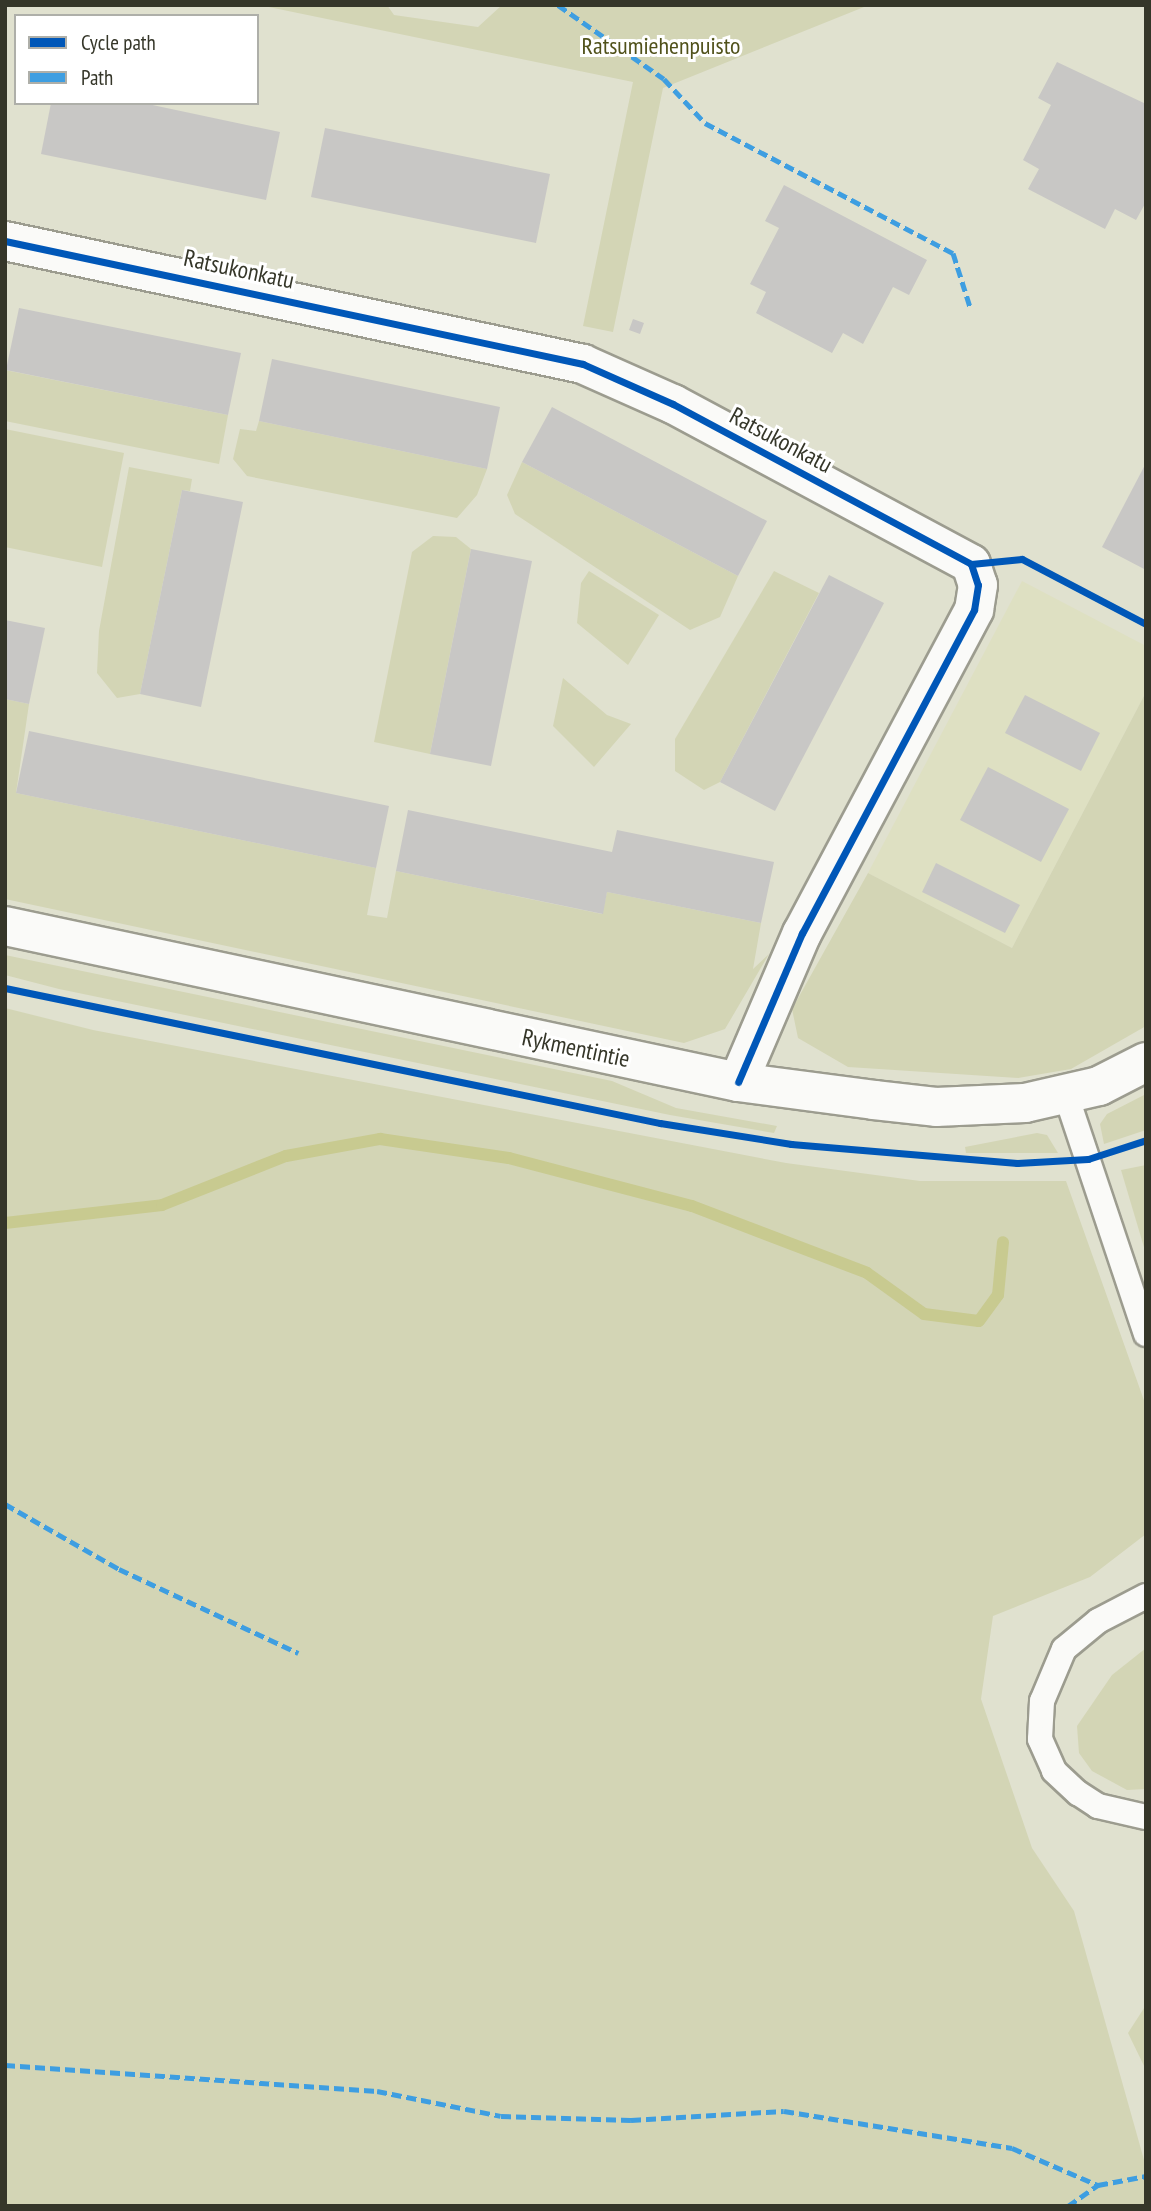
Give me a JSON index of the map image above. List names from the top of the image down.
{
  "streets": {
    "street": ["Ratsukonkatu", "Rykmentintie"]
  },
  "crossings": [
    ["Ratsukonkatu", "Rykmentintie"]
  ],
  "parks": ["Ratsumiehenpuisto"],
  "legend": ["Cycle path", "Path"]
}
